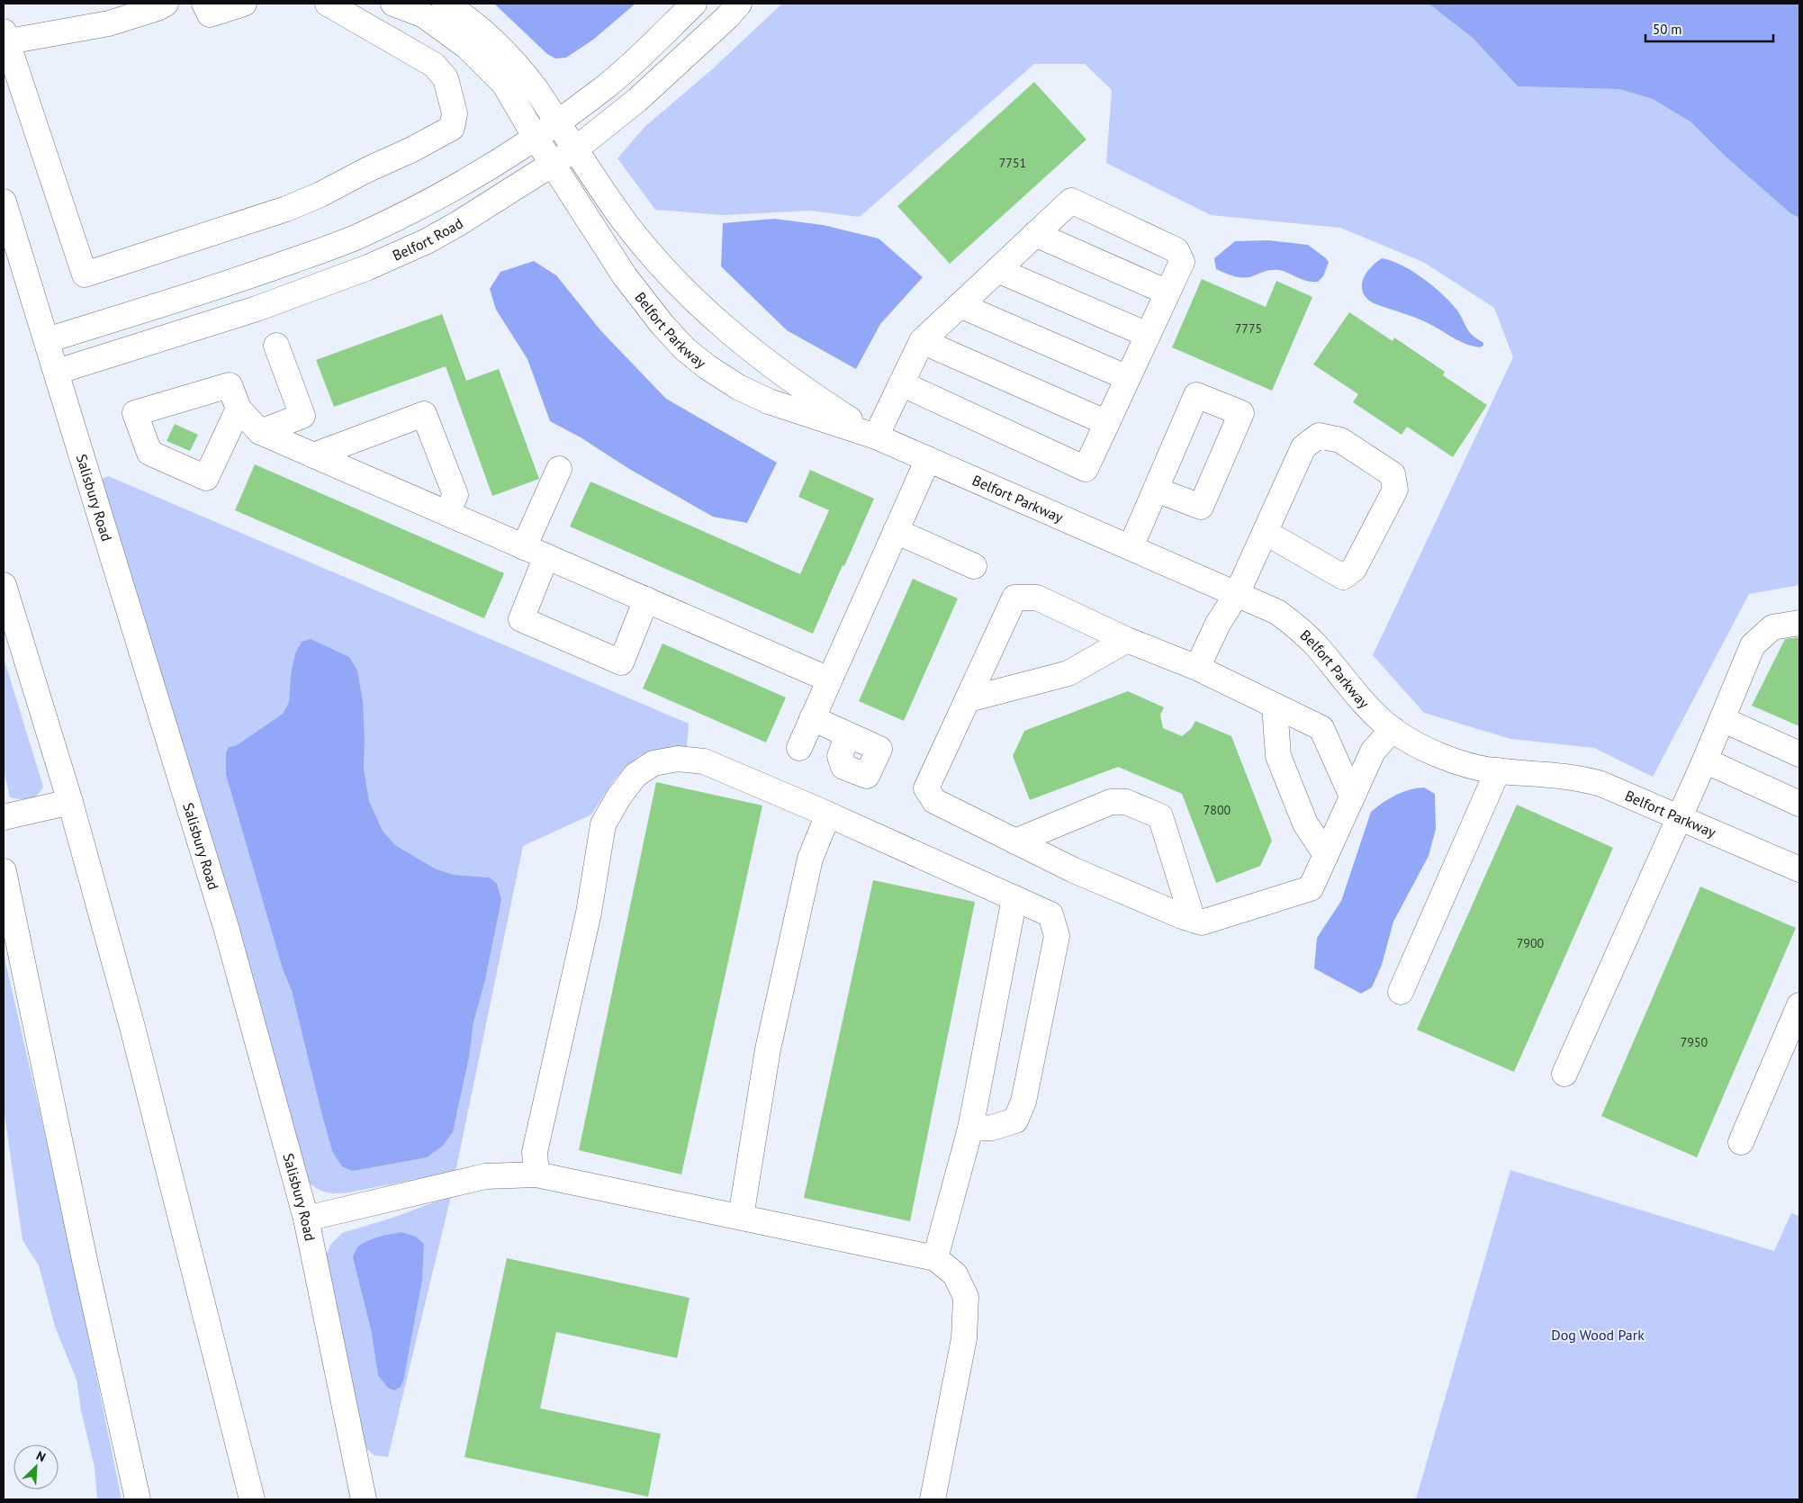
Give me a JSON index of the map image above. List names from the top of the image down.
{
  "streets": {
    "main road": ["Belfort Road", "Belfort Parkway", "Salisbury Road"]
  },
  "crossings": [
    ["Belfort Road", "Belfort Parkway"],
    ["Belfort Road", "Salisbury Road"]
  ],
  "parks": ["Dog Wood Park"],
  "house_numbers": [
    "7751",
    "7775",
    "7800",
    "7900",
    "7950"
  ],
  "scale_bar": "50 m",
  "north": "top right"
}
